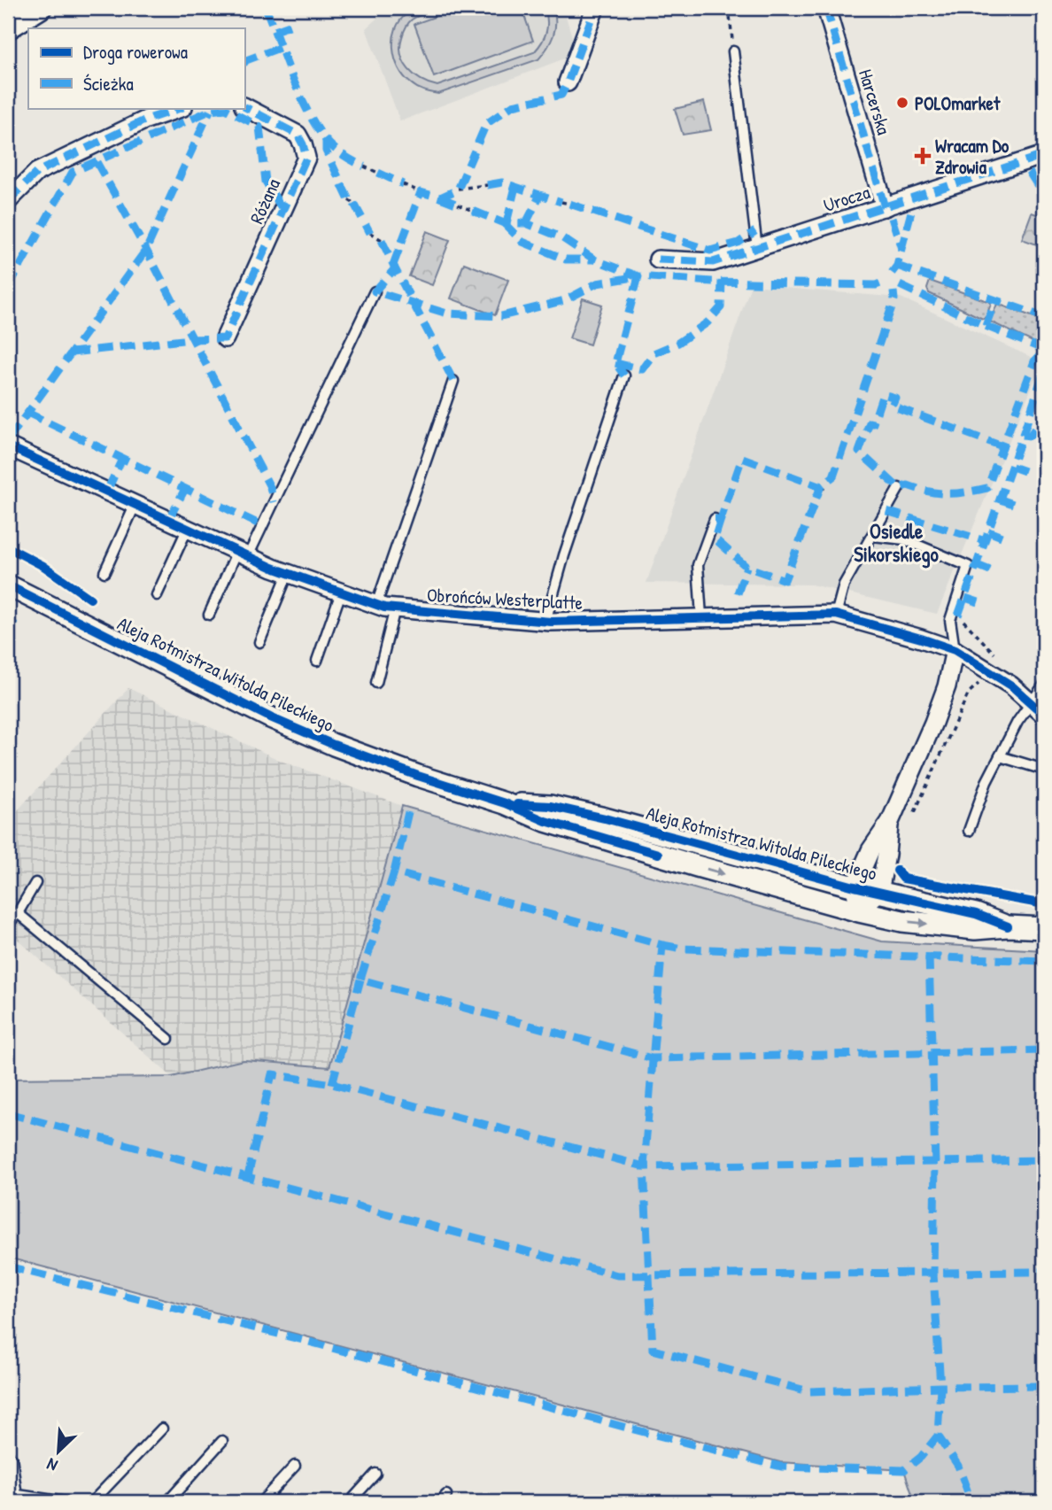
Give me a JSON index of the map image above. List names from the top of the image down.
{
  "streets": {
    "street": [
      "Harcerska",
      "Urocza",
      "Różana",
      "Obrońców Westerplatte",
      "Aleja Rotmistrza Witolda Pileckiego"
    ]
  },
  "crossings": [
    ["Harcerska", "Urocza"]
  ],
  "districts": ["Osiedle Sikorskiego"],
  "places": {
    "other": ["POLOmarket"],
    "health": ["Wracam Do Zdrowia"]
  },
  "legend": ["Droga rowerowa", "Ścieżka"],
  "north": "bottom left"
}
